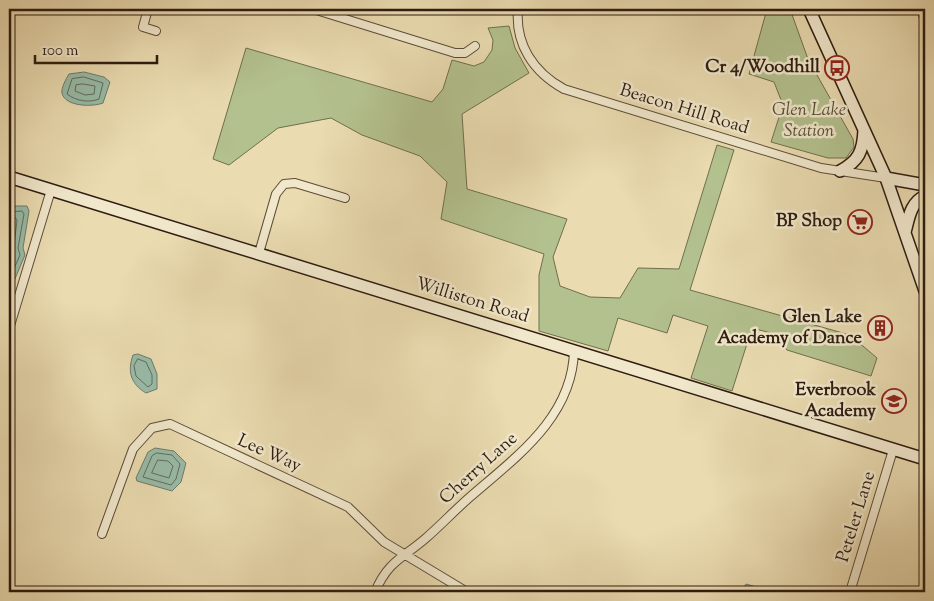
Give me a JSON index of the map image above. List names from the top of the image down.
{
  "streets": {
    "main road": ["Williston Road"],
    "street": [
      "Beacon Hill Road",
      "Lee Way",
      "Cherry Lane",
      "Peteler Lane"
    ]
  },
  "crossings": [
    ["Williston Road", "Cherry Lane"],
    ["Williston Road", "Peteler Lane"],
    ["Lee Way", "Cherry Lane"]
  ],
  "parks": ["Glen Lake Station"],
  "places": {
    "bus stop": ["Cr 4/Woodhill"],
    "supermarket": ["BP Shop"],
    "building": ["Glen Lake Academy of Dance"],
    "school or university": ["Everbrook Academy"]
  },
  "scale_bar": "100 m"
}
